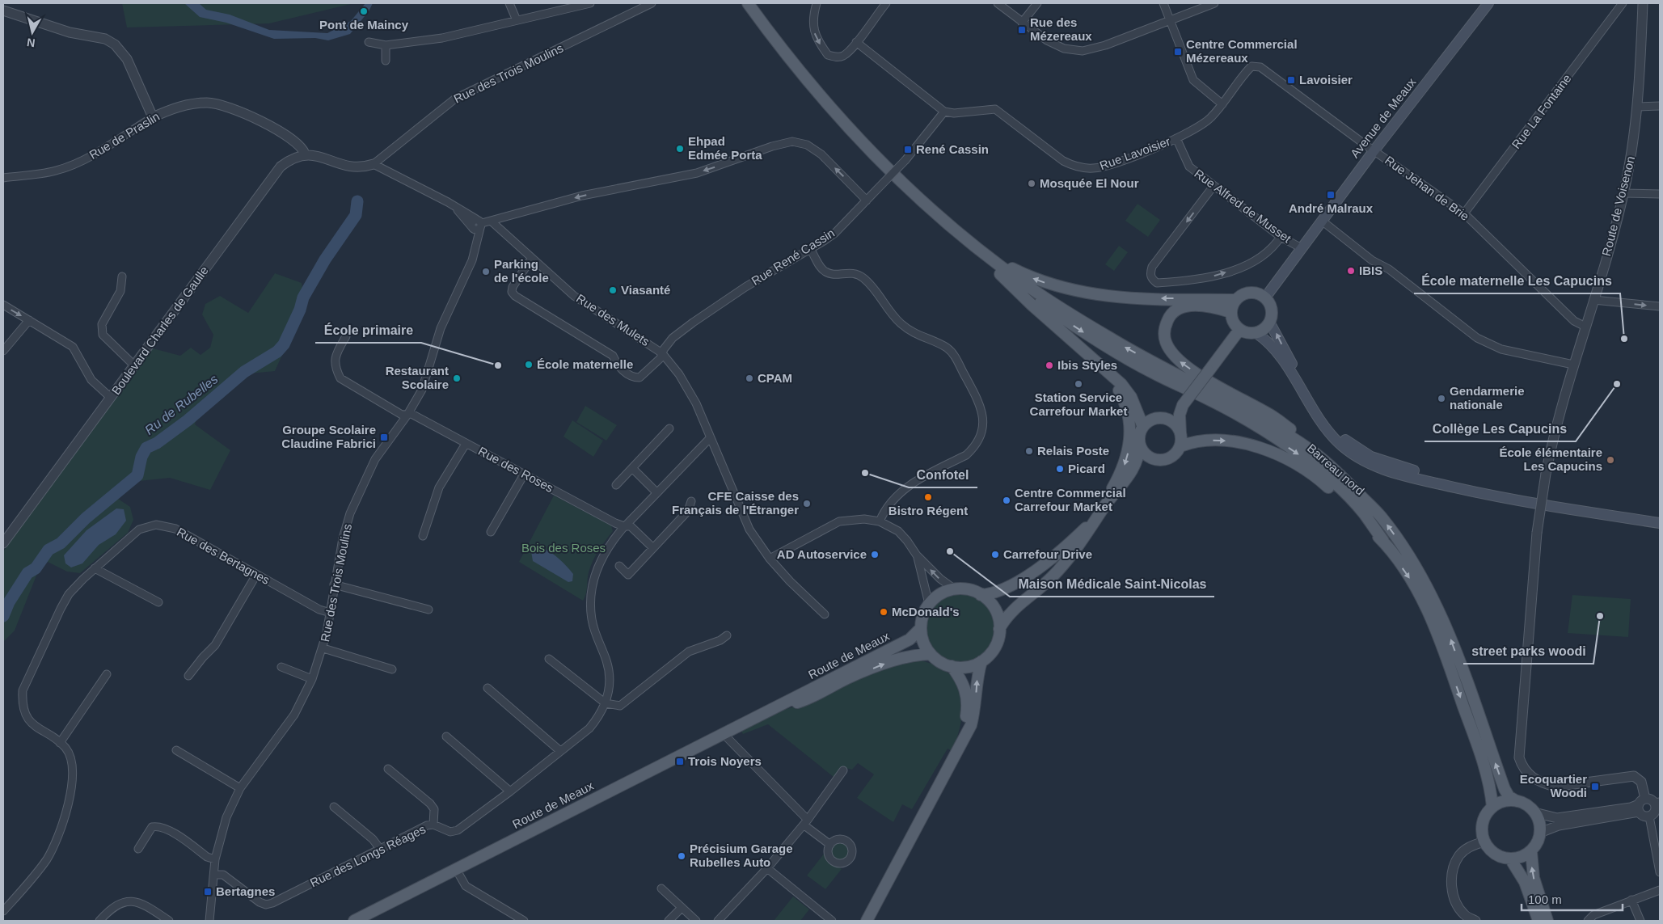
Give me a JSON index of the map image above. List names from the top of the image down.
{
  "streets": {
    "main road": ["Avenue de Meaux", "Barreau nord", "Route de Meaux"],
    "street": [
      "Rue des Trois Moulins",
      "Rue La Fontaine",
      "Rue de Praslin",
      "Rue Lavoisier",
      "Rue Jehan de Brie",
      "Rue Alfred de Musset",
      "Route de Voisenon",
      "Rue René Cassin",
      "Rue des Mulets",
      "Boulevard Charles de Gaulle",
      "Rue des Roses",
      "Rue des Bertagnes",
      "Rue des Longs Réages"
    ]
  },
  "crossings": [
    ["Rue des Trois Moulins", "Rue des Roses"],
    ["Rue des Trois Moulins", "Rue des Bertagnes"],
    ["Rue des Trois Moulins", "Rue des Longs Réages"],
    ["Rue La Fontaine", "Rue Jehan de Brie"],
    ["Avenue de Meaux", "Rue Lavoisier"],
    ["Avenue de Meaux", "Rue Jehan de Brie"],
    ["Avenue de Meaux", "Rue Alfred de Musset"],
    ["Rue de Praslin", "Boulevard Charles de Gaulle"],
    ["Rue Lavoisier", "Rue Jehan de Brie"],
    ["Rue Lavoisier", "Rue Alfred de Musset"],
    ["Rue Lavoisier", "Rue René Cassin"],
    ["Rue Jehan de Brie", "Route de Voisenon"],
    ["Rue René Cassin", "Rue des Mulets"]
  ],
  "water": ["Ru de Rubelles"],
  "parks": ["Bois des Roses"],
  "places": {
    "other": [
      "Pont de Maincy",
      "Ehpad Edmée Porta",
      "Mosquée El Nour",
      "IBIS",
      "Parking de l'école",
      "Viasanté",
      "École maternelle Les Capucins",
      "École maternelle",
      "École primaire",
      "Ibis Styles",
      "Restaurant Scolaire",
      "CPAM",
      "Station Service Carrefour Market",
      "Collège Les Capucins",
      "Gendarmerie nationale",
      "Relais Poste",
      "École élémentaire Les Capucins",
      "Picard",
      "Confotel",
      "Bistro Régent",
      "Centre Commercial Carrefour Market",
      "CFE Caisse des Français de l'Étranger",
      "Maison Médicale Saint-Nicolas",
      "AD Autoservice",
      "Carrefour Drive",
      "McDonald's",
      "street parks woodi",
      "Précisium Garage Rubelles Auto"
    ],
    "transit": [
      "Rue des Mézereaux",
      "Centre Commercial Mézereaux",
      "Lavoisier",
      "René Cassin",
      "André Malraux",
      "Groupe Scolaire Claudine Fabrici",
      "Trois Noyers",
      "Ecoquartier Woodi",
      "Bertagnes"
    ]
  },
  "scale_bar": "100 m",
  "north": "bottom"
}
